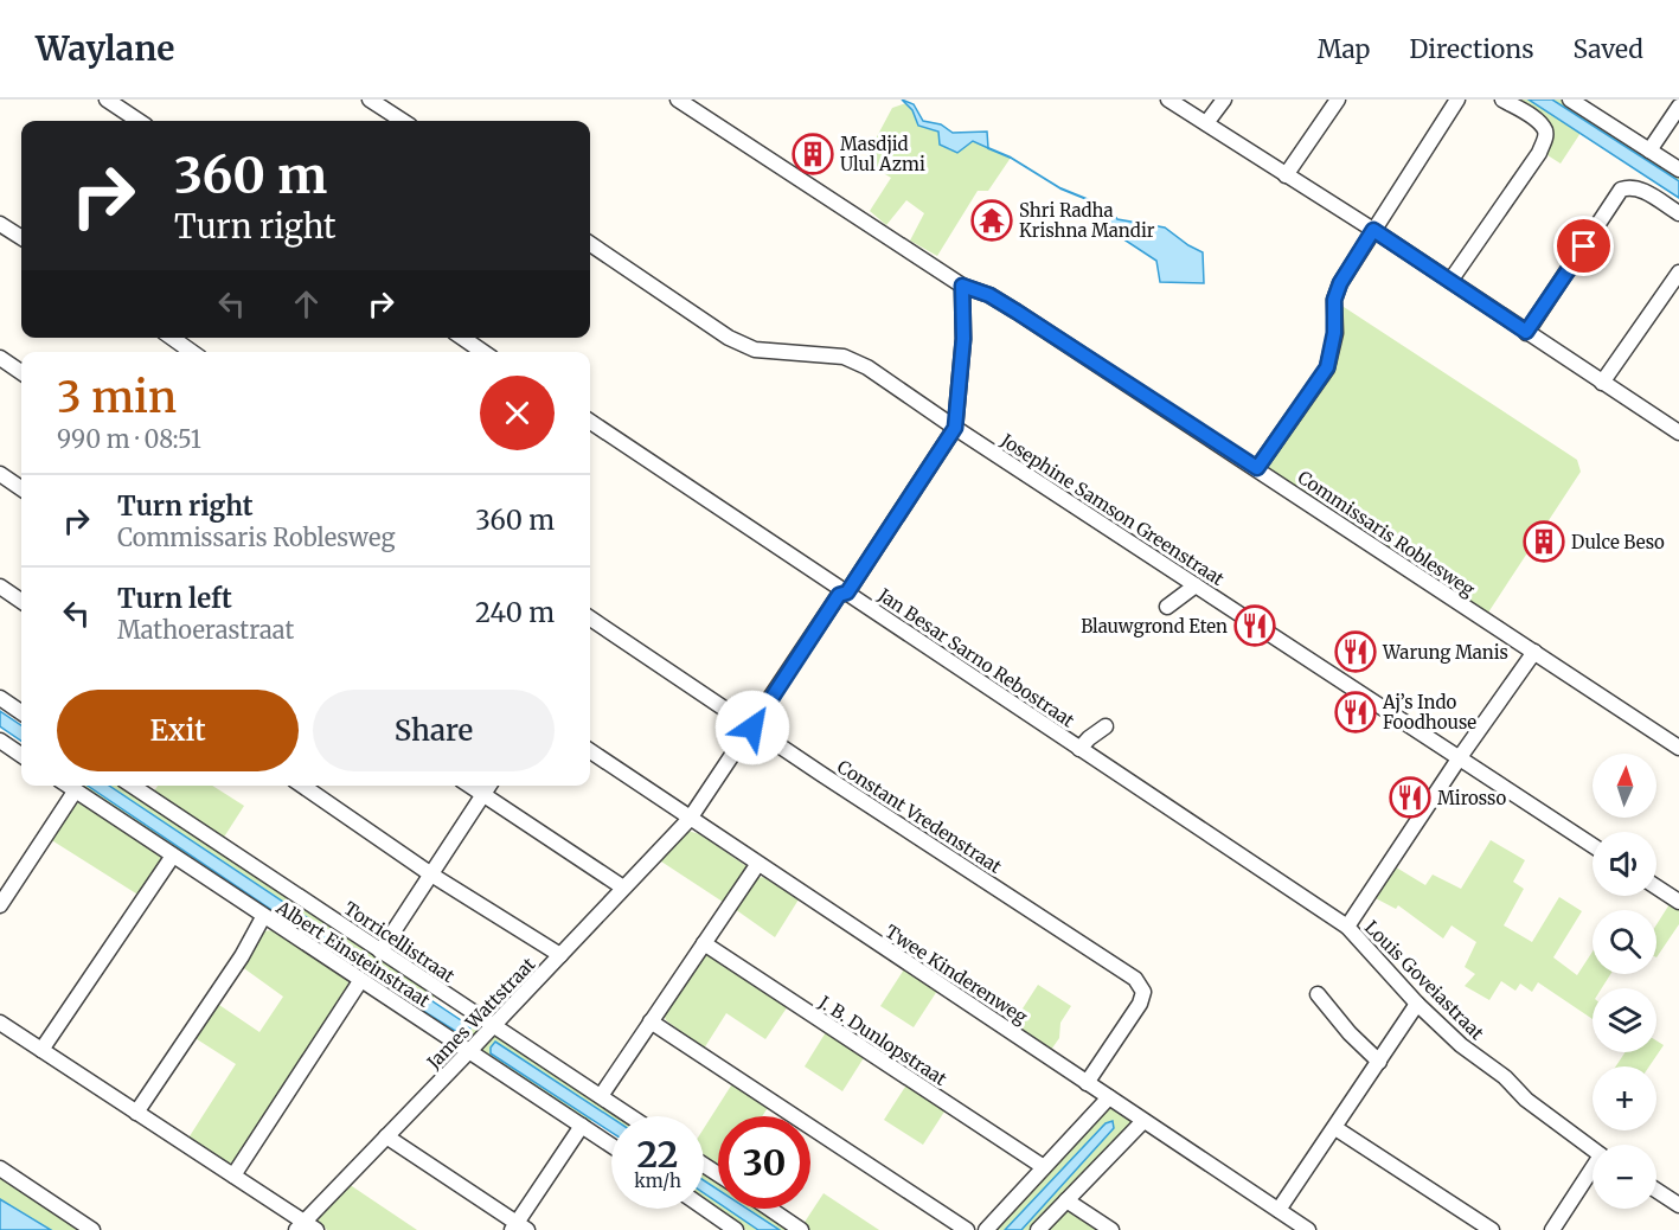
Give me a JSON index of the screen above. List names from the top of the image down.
{
  "streets": {
    "street": [
      "Josephine Samson Greenstraat",
      "Commissaris Roblesweg",
      "Jan Besar Sarno Rebostraat",
      "Constant Vredenstraat",
      "Torricellistraat",
      "Albert Einsteinstraat",
      "Twee Kinderenweg",
      "Louis Goveiastraat",
      "James Wattstraat",
      "J. B. Dunlopstraat"
    ]
  },
  "crossings": [
    ["Josephine Samson Greenstraat", "Louis Goveiastraat"],
    ["Josephine Samson Greenstraat", "James Wattstraat"],
    ["Commissaris Roblesweg", "Louis Goveiastraat"],
    ["Jan Besar Sarno Rebostraat", "Louis Goveiastraat"],
    ["Jan Besar Sarno Rebostraat", "James Wattstraat"],
    ["Constant Vredenstraat", "Twee Kinderenweg"],
    ["Constant Vredenstraat", "James Wattstraat"],
    ["Torricellistraat", "James Wattstraat"],
    ["Albert Einsteinstraat", "James Wattstraat"],
    ["Twee Kinderenweg", "James Wattstraat"]
  ],
  "places": {
    "building": ["Masdjid Ulul Azmi", "Dulce Beso"],
    "temple": ["Shri Radha Krishna Mandir"],
    "restaurant": [
      "Blauwgrond Eten",
      "Warung Manis",
      "Aj’s Indo Foodhouse",
      "Mirosso"
    ]
  },
  "north": "top",
  "page": {
    "header": "Waylane",
    "nav": ["Map", "Directions", "Saved"],
    "turn": ["360 m", "Turn right"],
    "heading": ["3 min", "990 m · 08:51"],
    "list": [
      {
        "name": "Turn right",
        "note": "Commissaris Roblesweg",
        "value": "360 m"
      },
      {
        "name": "Turn left",
        "note": "Mathoerastraat",
        "value": "240 m"
      }
    ],
    "buttons": ["Exit", "Share"],
    "map_buttons": ["+", "−"],
    "speed": "22 km/h",
    "limit": "30"
  }
}
